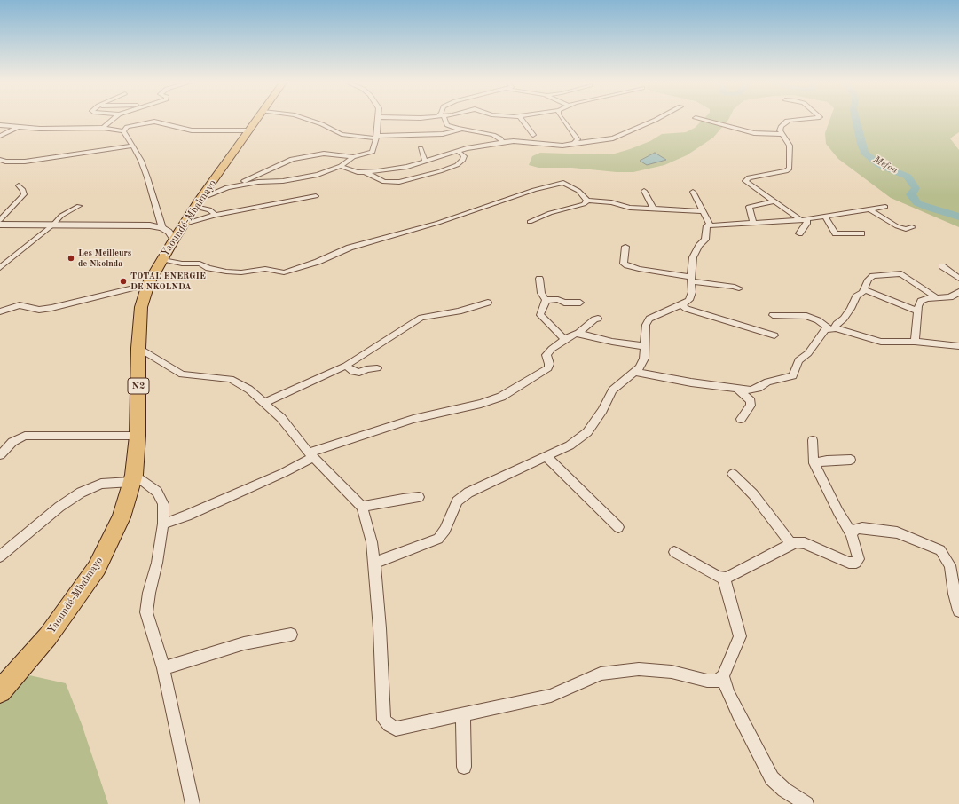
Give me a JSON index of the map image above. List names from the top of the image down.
{
  "streets": {
    "highway": ["Yaoundé-Mbalmayo", "N2"]
  },
  "water": ["Méfou"],
  "places": ["Les Meilleurs de Nkolnda", "TOTAL ENERGIE DE NKOLNDA"]
}
